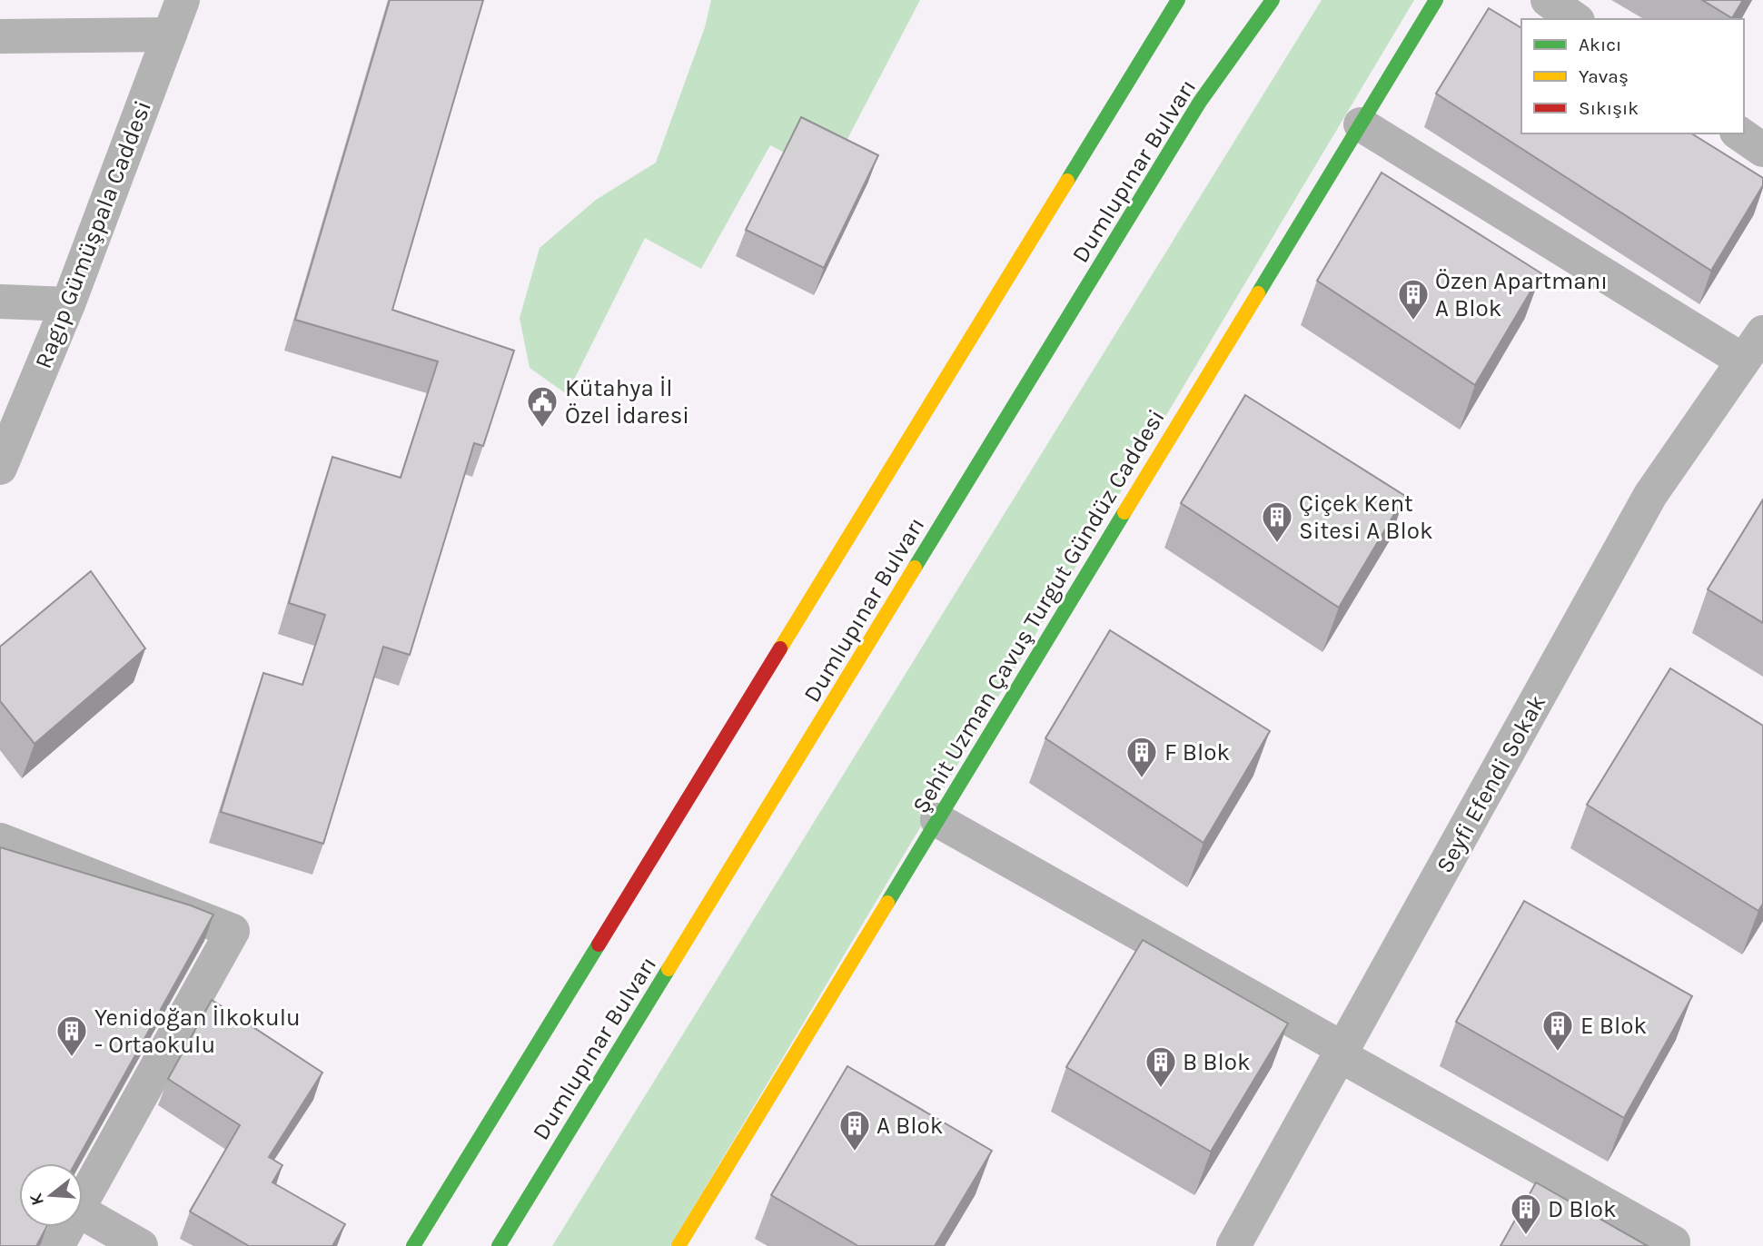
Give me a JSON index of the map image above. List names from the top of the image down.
{
  "streets": {
    "main road": ["Dumlupınar Bulvarı", "Şehit Uzman Çavuş Turgut Gündüz Caddesi"],
    "street": ["Ragıp Gümüşpala Caddesi", "Seyfi Efendi Sokak"]
  },
  "places": {
    "building": [
      "Özen Apartmanı A Blok",
      "Çiçek Kent Sitesi A Blok",
      "F Blok",
      "E Blok",
      "Yenidoğan İlkokulu - Ortaokulu",
      "B Blok",
      "A Blok",
      "D Blok"
    ],
    "public building": ["Kütahya İl Özel İdaresi"]
  },
  "legend": ["Akıcı", "Yavaş", "Sıkışık"],
  "north": "left"
}
